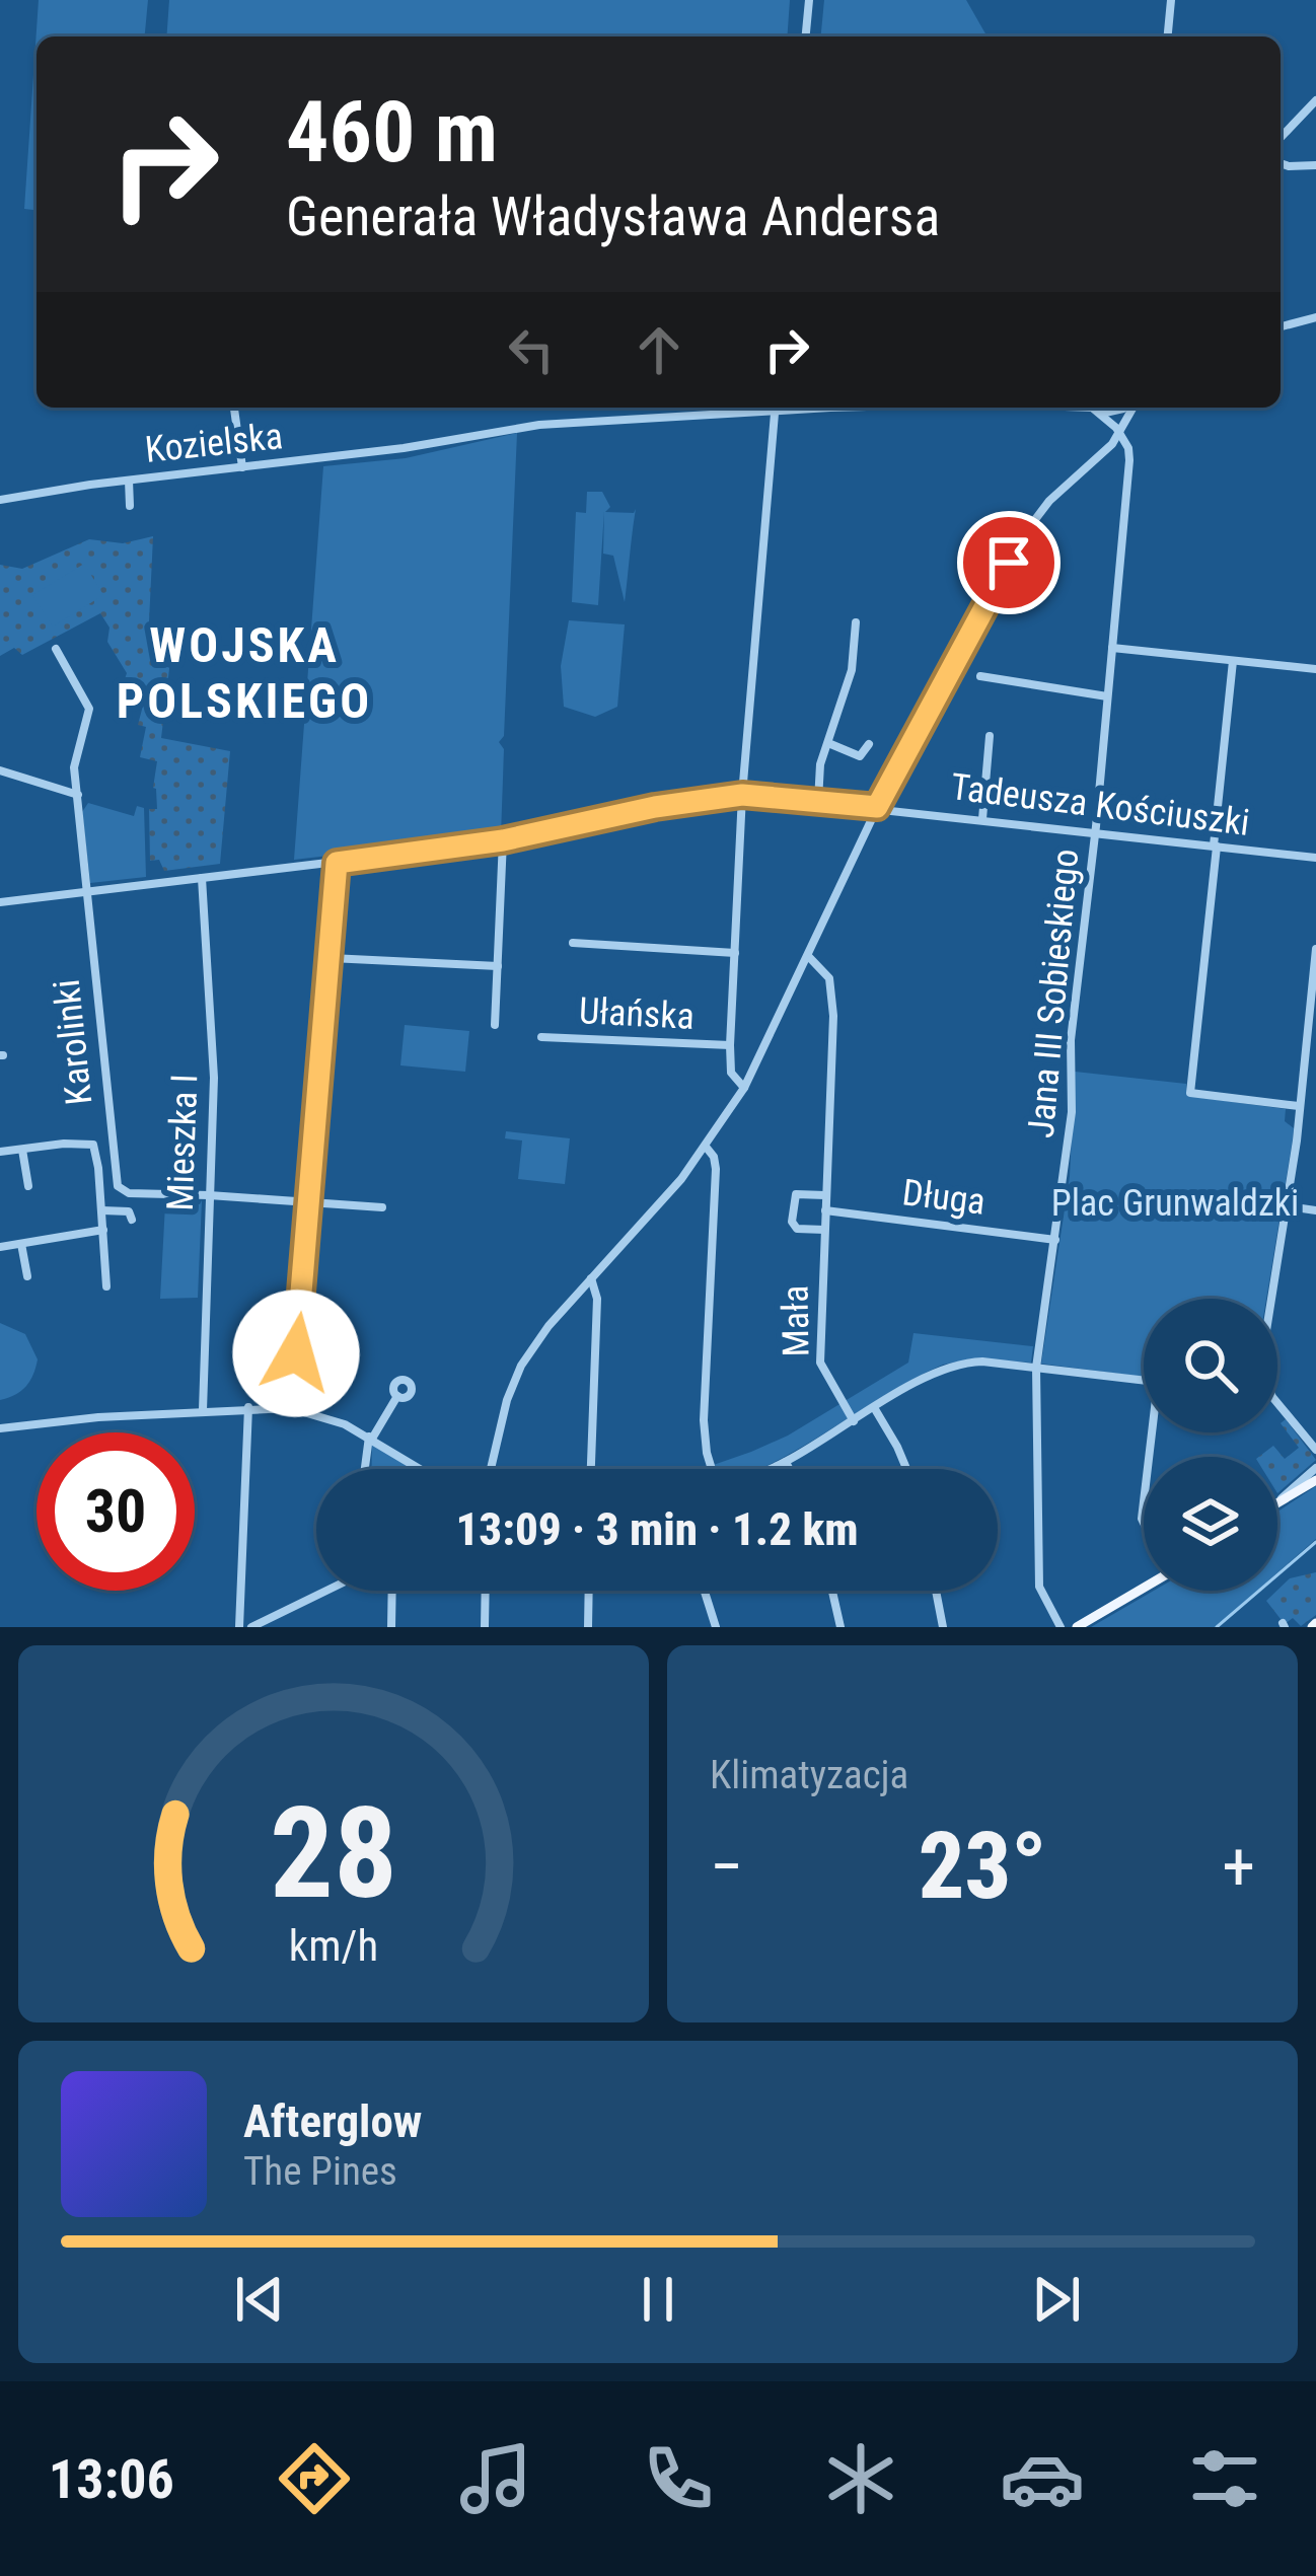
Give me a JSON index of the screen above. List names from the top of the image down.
{
  "streets": {
    "street": [
      "Kozielska",
      "Tadeusza Kościuszki",
      "Jana III Sobieskiego",
      "Ułańska",
      "Karolinki",
      "Mieszka I",
      "Długa",
      "Mała"
    ]
  },
  "crossings": [
    ["Tadeusza Kościuszki", "Jana III Sobieskiego"],
    ["Tadeusza Kościuszki", "Karolinki"],
    ["Tadeusza Kościuszki", "Mieszka I"],
    ["Jana III Sobieskiego", "Długa"],
    ["Karolinki", "Mieszka I"],
    ["Długa", "Mała"]
  ],
  "districts": ["WOJSKA POLSKIEGO"],
  "parks": ["Plac Grunwaldzki"],
  "page": {
    "turn": ["460 m", "Generała Władysława Andersa"],
    "limit": "30",
    "trip": "13:09 · 3 min · 1.2 km",
    "tile": "Klimatyzacja",
    "heat": ["−", "23°", "+"],
    "song": ["Afterglow", "The Pines"],
    "tabs": "13:06",
    "gauge": ["28", "km/h"]
  }
}
